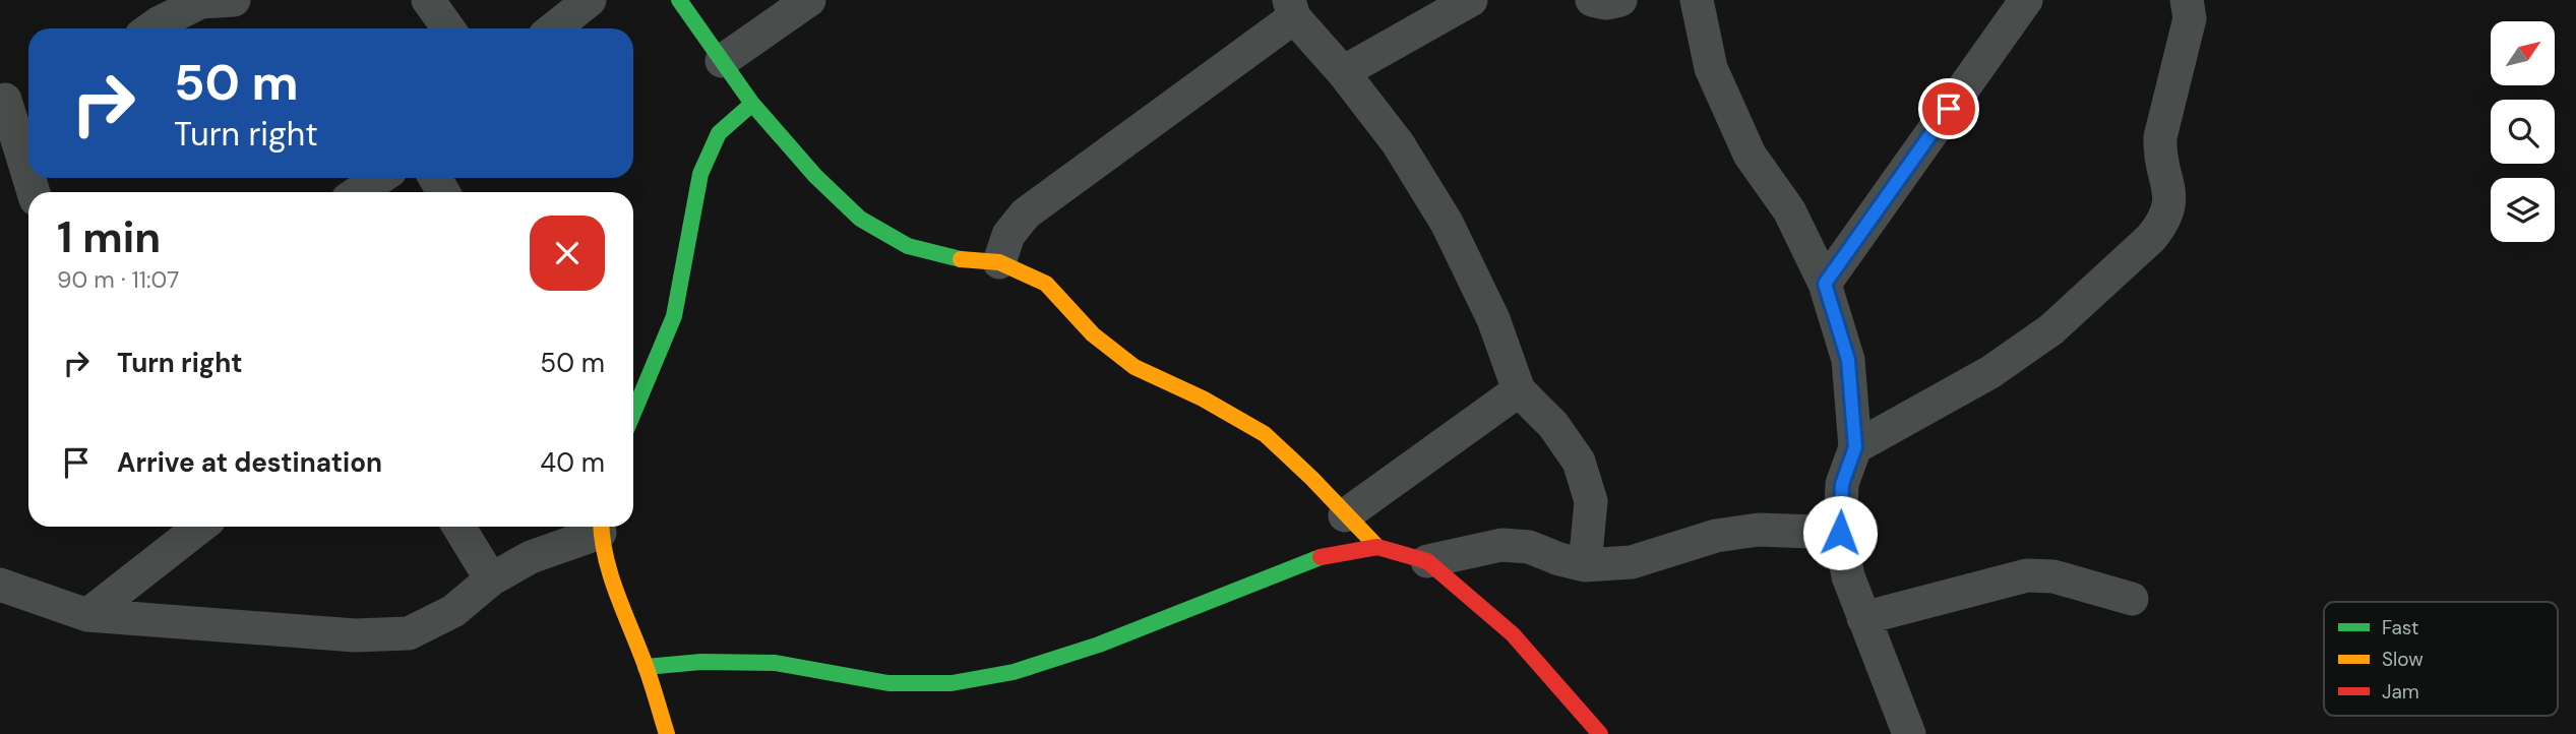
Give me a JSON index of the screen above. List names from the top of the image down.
{
  "legend": ["Fast", "Slow", "Jam"],
  "north": "top right",
  "page": {
    "turn": ["50 m", "Turn right"],
    "heading": ["1 min", "90 m · 11:07"],
    "list": [
      {
        "name": "Turn right",
        "value": "50 m"
      },
      {
        "name": "Arrive at destination",
        "value": "40 m"
      }
    ]
  }
}
